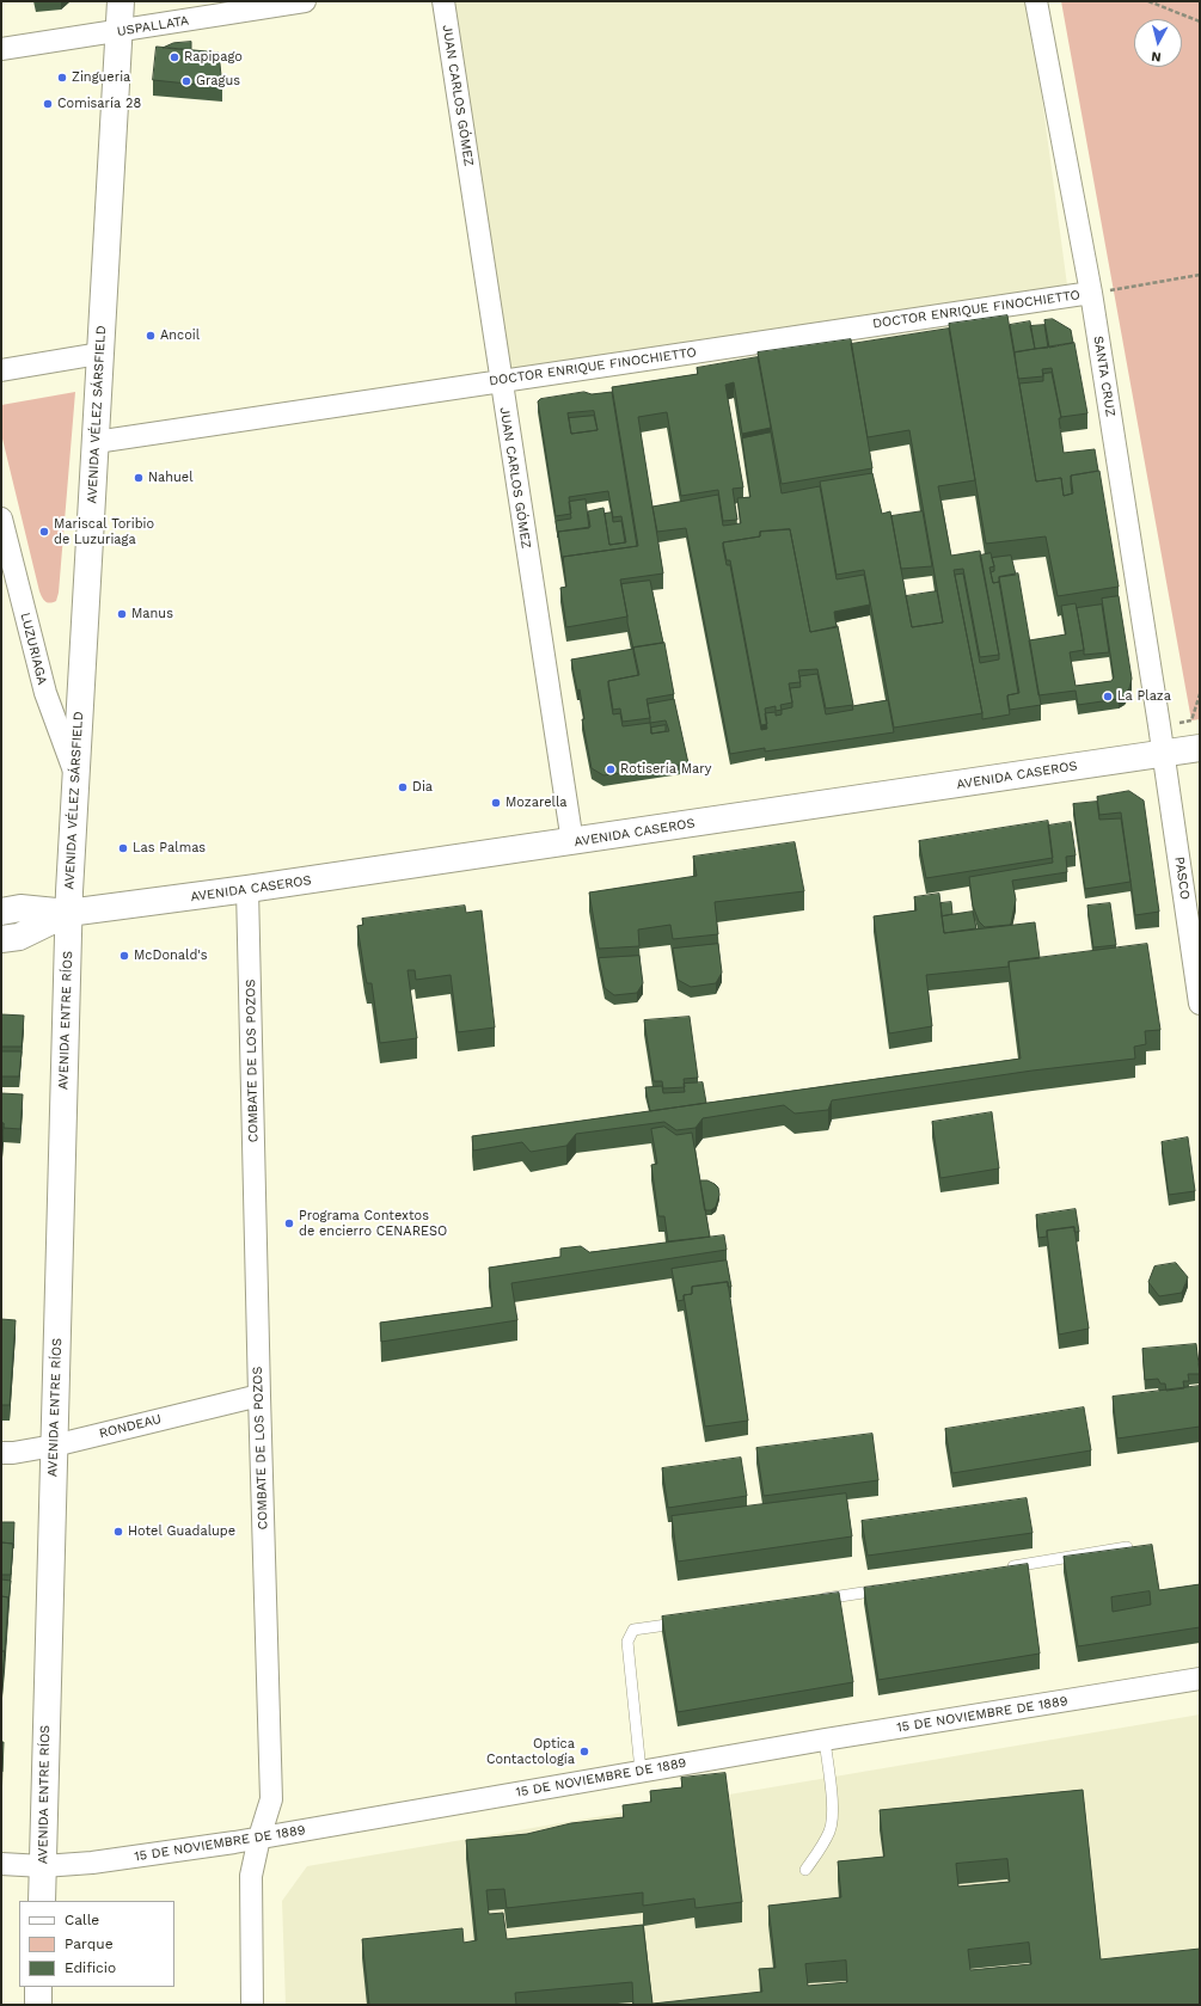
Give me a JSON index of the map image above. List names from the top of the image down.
{
  "streets": {
    "main road": ["AVENIDA VÉLEZ SÁRSFIELD", "AVENIDA CASEROS", "AVENIDA ENTRE RÍOS"],
    "street": [
      "USPALLATA",
      "JUAN CARLOS GÓMEZ",
      "DOCTOR ENRIQUE FINOCHIETTO",
      "SANTA CRUZ",
      "LUZURIAGA",
      "PASCO",
      "COMBATE DE LOS POZOS",
      "RONDEAU",
      "15 DE NOVIEMBRE DE 1889"
    ]
  },
  "crossings": [
    ["USPALLATA", "AVENIDA VÉLEZ SÁRSFIELD"],
    ["JUAN CARLOS GÓMEZ", "DOCTOR ENRIQUE FINOCHIETTO"],
    ["JUAN CARLOS GÓMEZ", "AVENIDA CASEROS"],
    ["DOCTOR ENRIQUE FINOCHIETTO", "SANTA CRUZ"],
    ["DOCTOR ENRIQUE FINOCHIETTO", "AVENIDA VÉLEZ SÁRSFIELD"],
    ["SANTA CRUZ", "AVENIDA CASEROS"],
    ["SANTA CRUZ", "PASCO"],
    ["AVENIDA VÉLEZ SÁRSFIELD", "LUZURIAGA"],
    ["AVENIDA VÉLEZ SÁRSFIELD", "AVENIDA CASEROS"],
    ["AVENIDA VÉLEZ SÁRSFIELD", "AVENIDA ENTRE RÍOS"],
    ["AVENIDA CASEROS", "PASCO"],
    ["AVENIDA CASEROS", "AVENIDA ENTRE RÍOS"],
    ["AVENIDA CASEROS", "COMBATE DE LOS POZOS"],
    ["AVENIDA ENTRE RÍOS", "RONDEAU"],
    ["AVENIDA ENTRE RÍOS", "15 DE NOVIEMBRE DE 1889"],
    ["COMBATE DE LOS POZOS", "RONDEAU"],
    ["COMBATE DE LOS POZOS", "15 DE NOVIEMBRE DE 1889"]
  ],
  "places": [
    "Rapipago",
    "Zingueria",
    "Gragus",
    "Comisaría 28",
    "Ancoil",
    "Nahuel",
    "Mariscal Toribio de Luzuriaga",
    "Manus",
    "La Plaza",
    "Rotisería Mary",
    "Dia",
    "Mozarella",
    "Las Palmas",
    "McDonald's",
    "Programa Contextos de encierro CENARESO",
    "Hotel Guadalupe",
    "Optica Contactología"
  ],
  "legend": ["Calle", "Parque", "Edificio"],
  "north": "bottom"
}
